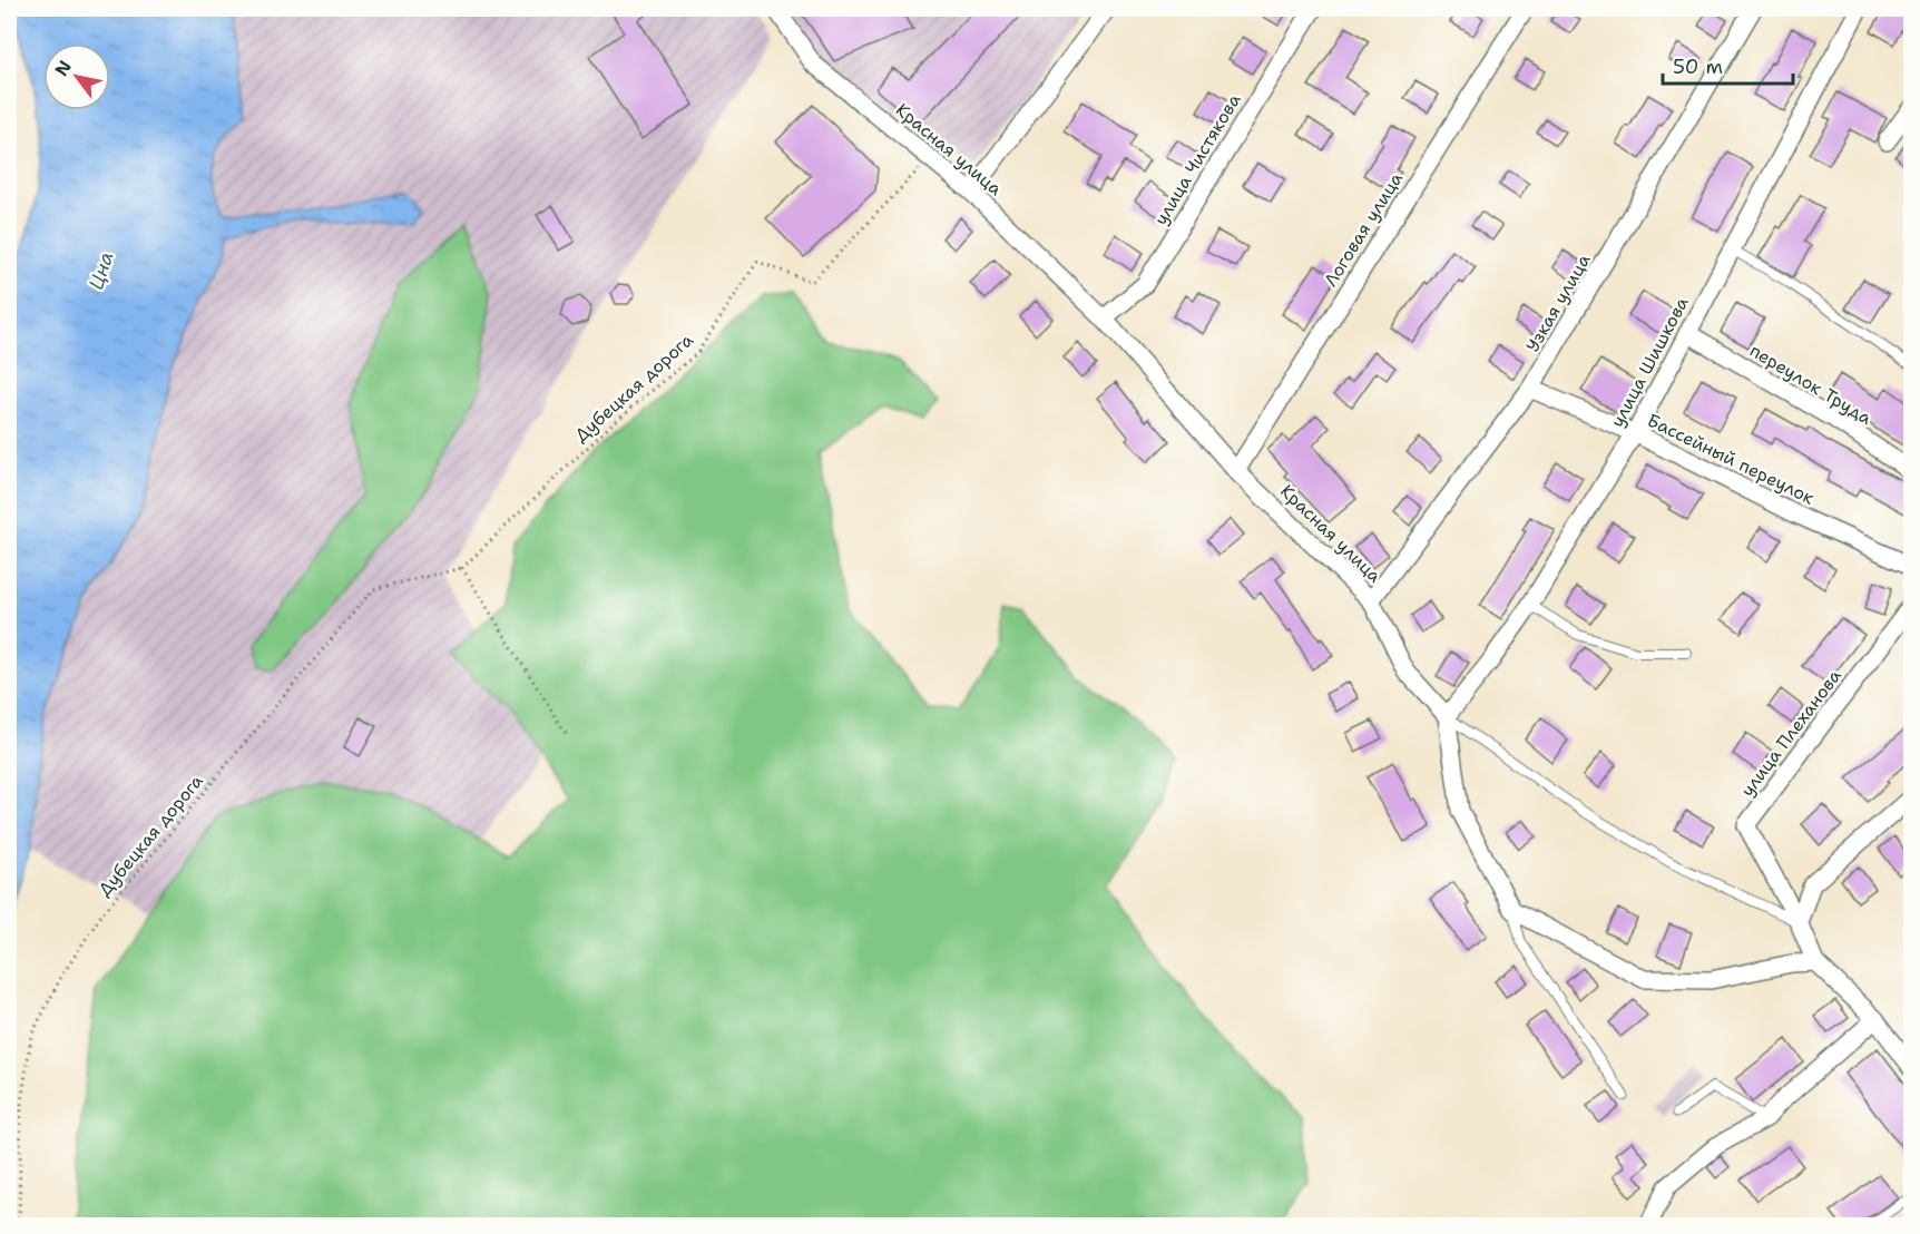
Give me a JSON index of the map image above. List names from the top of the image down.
{
  "streets": {
    "street": [
      "Красная улица",
      "улица Чистякова",
      "Логовая улица",
      "Узкая улица",
      "улица Шишкова",
      "переулок Труда",
      "Бассейный переулок",
      "улица Плеханова"
    ],
    "path": ["Дубецкая дорога"]
  },
  "crossings": [
    ["Красная улица", "улица Чистякова"],
    ["Красная улица", "Логовая улица"],
    ["Красная улица", "Узкая улица"],
    ["Красная улица", "улица Шишкова"],
    ["Красная улица", "Дубецкая дорога"],
    ["Узкая улица", "Бассейный переулок"],
    ["улица Шишкова", "переулок Труда"],
    ["улица Шишкова", "Бассейный переулок"]
  ],
  "water": ["Цна"],
  "scale_bar": "50 m",
  "north": "top left"
}
